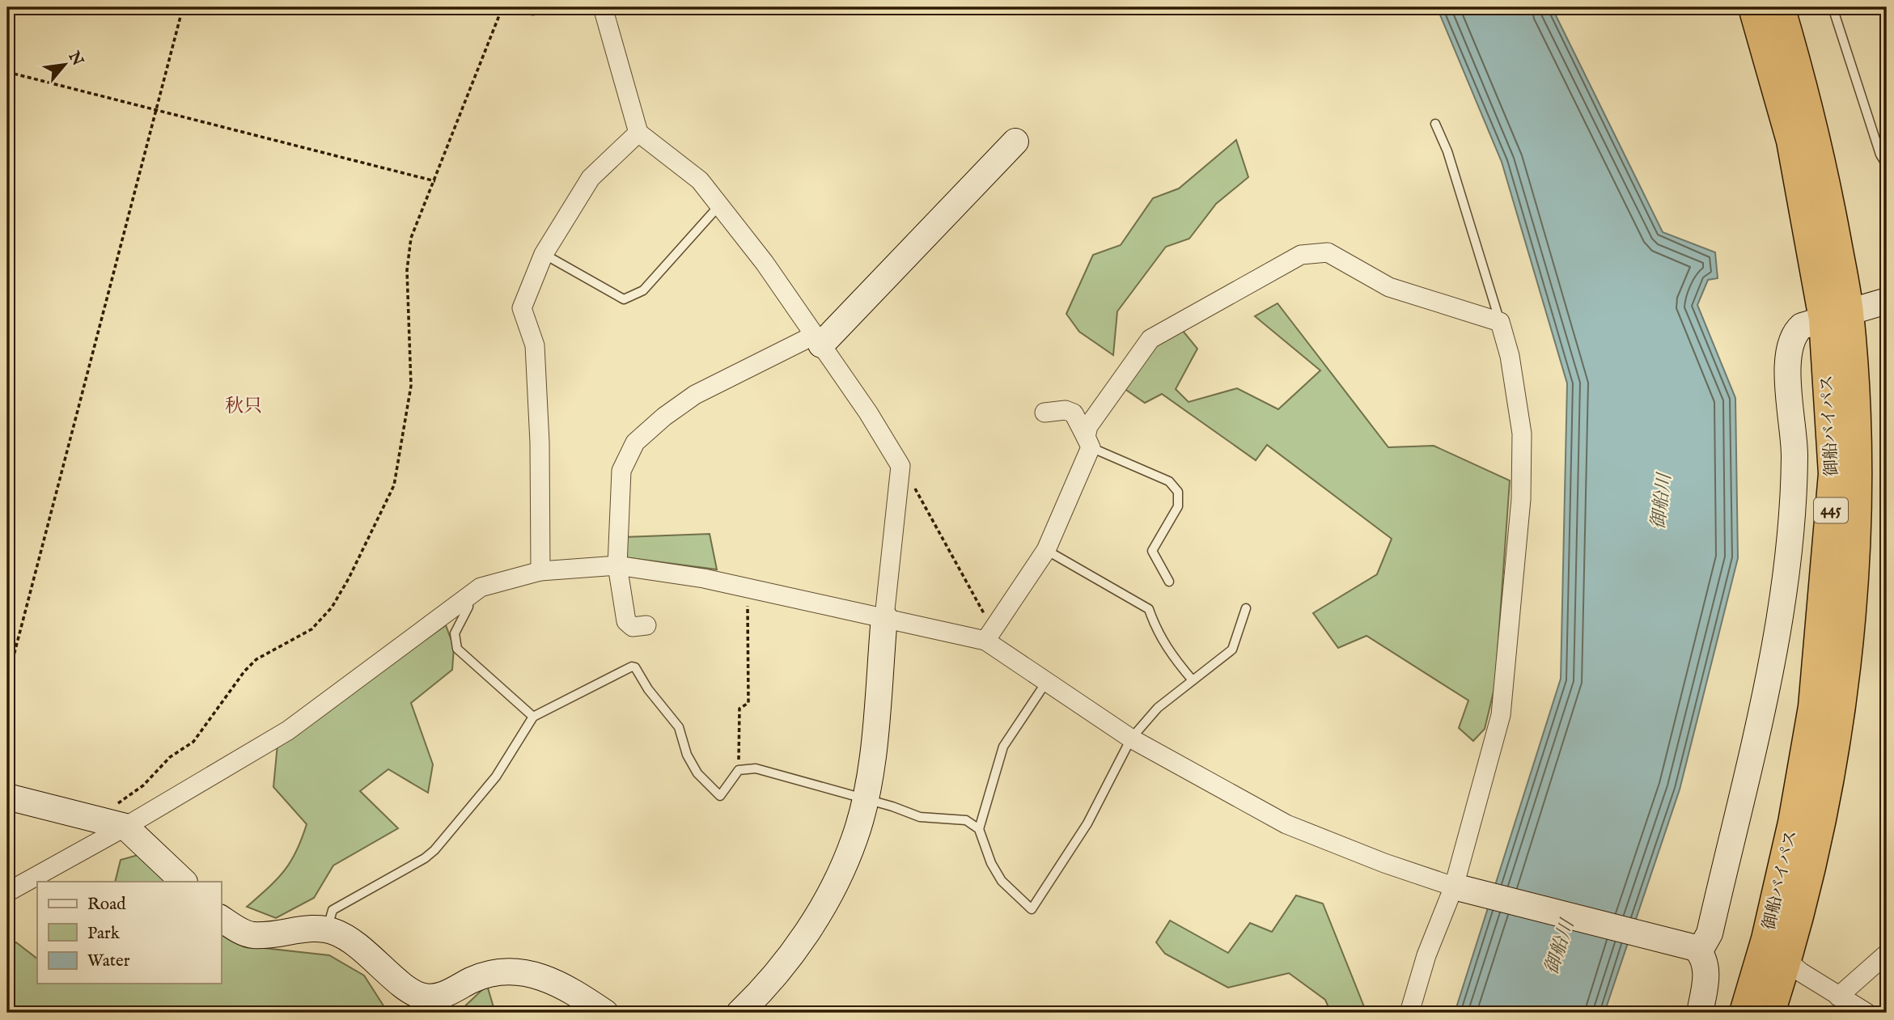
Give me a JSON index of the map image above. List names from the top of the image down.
{
  "streets": {
    "highway": ["御船バイパス", "445"]
  },
  "districts": ["秋只"],
  "water": ["御船川"],
  "legend": ["Road", "Park", "Water"],
  "north": "top right"
}
